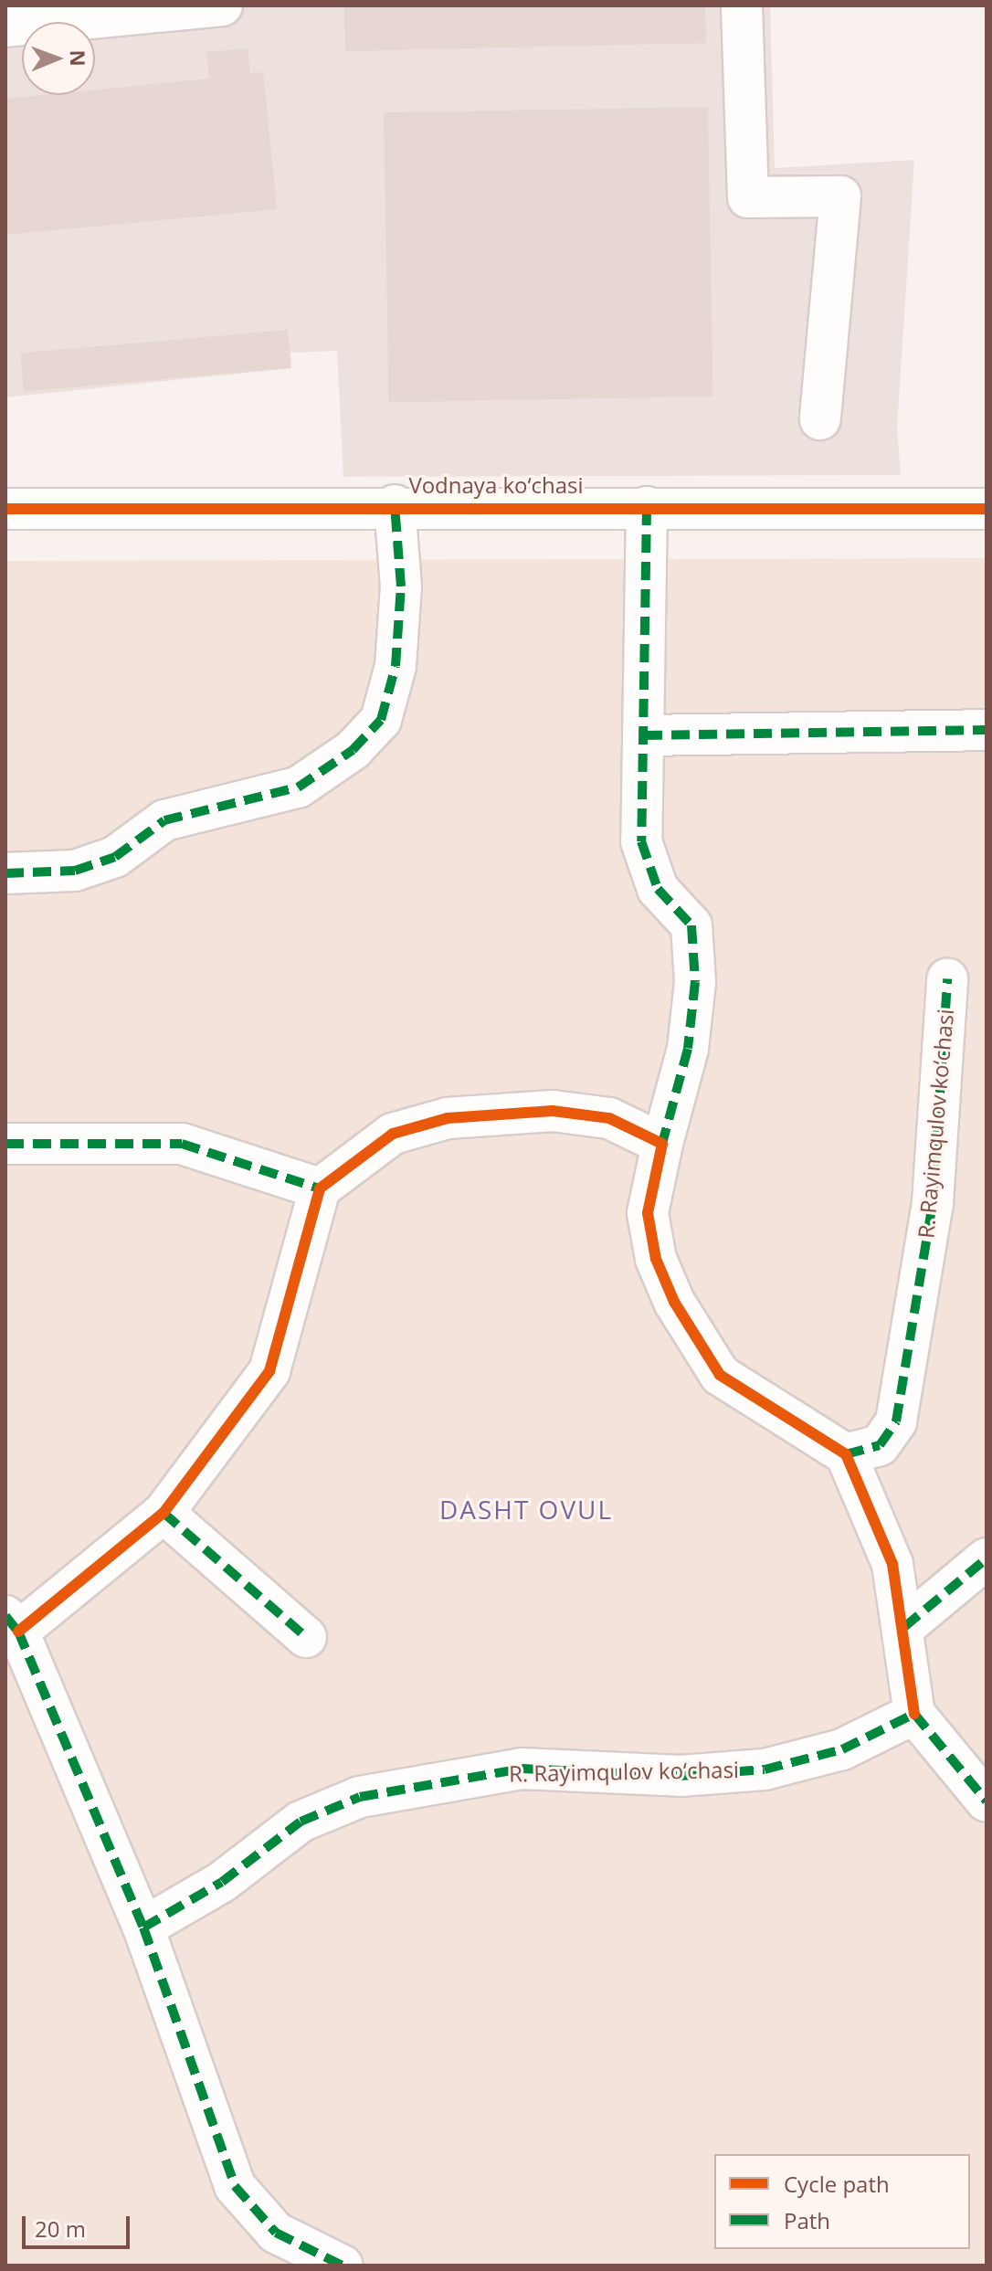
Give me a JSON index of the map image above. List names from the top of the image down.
{
  "streets": {
    "street": ["Vodnaya ko‘chasi", "R. Rayimqulov ko‘chasi"]
  },
  "districts": ["DASHT ОVUL"],
  "legend": ["Cycle path", "Path"],
  "scale_bar": "20 m",
  "north": "right"
}
